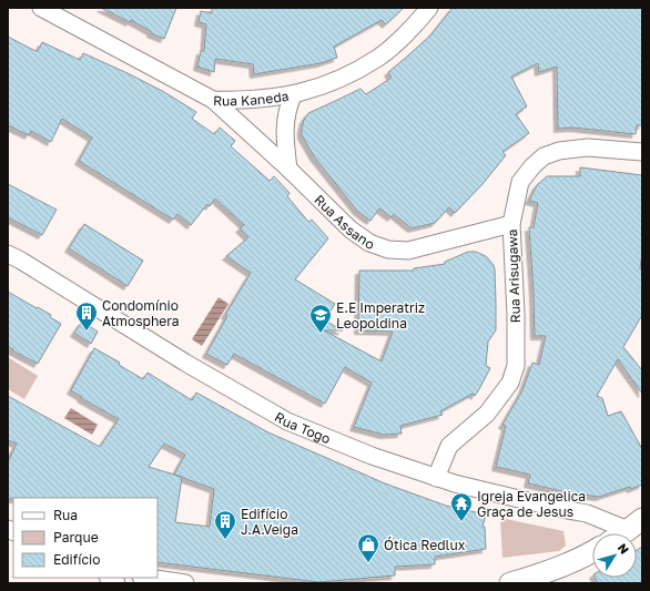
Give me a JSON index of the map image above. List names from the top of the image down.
{
  "streets": {
    "street": [
      "Rua Kaneda",
      "Rua Assano",
      "Rua Arisugawa",
      "Rua Togo"
    ]
  },
  "crossings": [
    ["Rua Kaneda", "Rua Assano"],
    ["Rua Assano", "Rua Arisugawa"],
    ["Rua Arisugawa", "Rua Togo"]
  ],
  "places": {
    "building": ["Condomínio Atmosphera", "Edifício J.A.Veiga"],
    "school or university": ["E.E Imperatriz Leopoldina"],
    "temple": ["Igreja Evangelica Graça de Jesus"],
    "shop": ["Ótica Redlux"]
  },
  "legend": ["Rua", "Parque", "Edifício"],
  "north": "top right"
}
